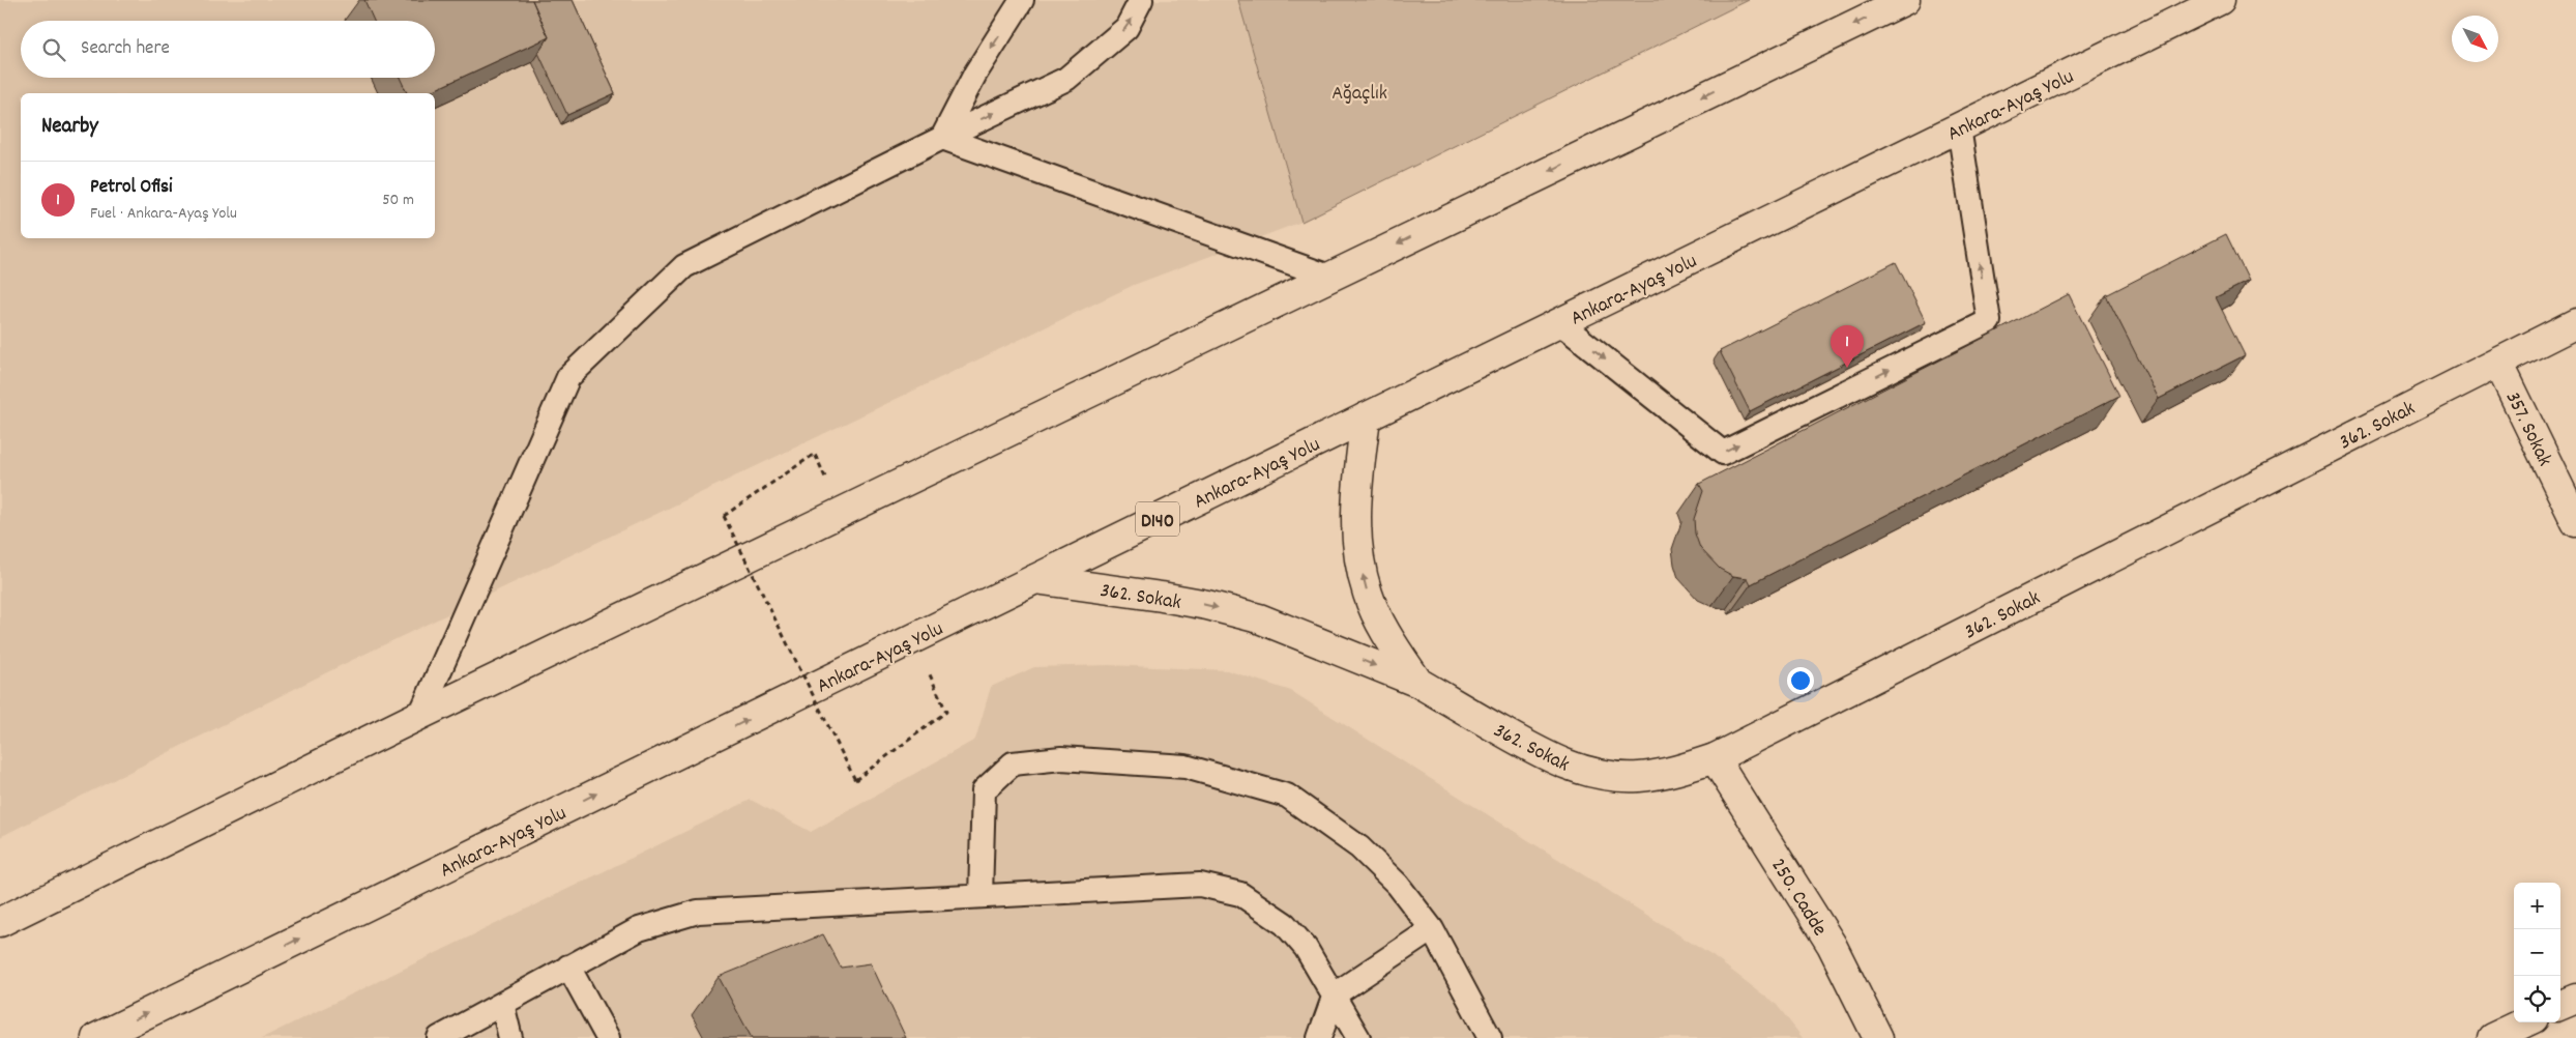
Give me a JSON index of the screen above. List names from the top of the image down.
{
  "streets": {
    "main road": [
      "Ankara-Ayaş Yolu",
      "362. Sokak",
      "357. Sokak",
      "D140",
      "250. Cadde"
    ]
  },
  "crossings": [
    ["Ankara-Ayaş Yolu", "362. Sokak"],
    ["362. Sokak", "357. Sokak"],
    ["362. Sokak", "250. Cadde"]
  ],
  "parks": ["Ağaçlık"],
  "north": "bottom right",
  "page": {
    "search": "Search here",
    "heading": "Nearby",
    "list": [
      {
        "mark": "1",
        "name": "Petrol Ofisi",
        "note": "Fuel · Ankara-Ayaş Yolu",
        "value": "50 m"
      }
    ],
    "pins": "1",
    "map_buttons": ["+", "−"]
  }
}
